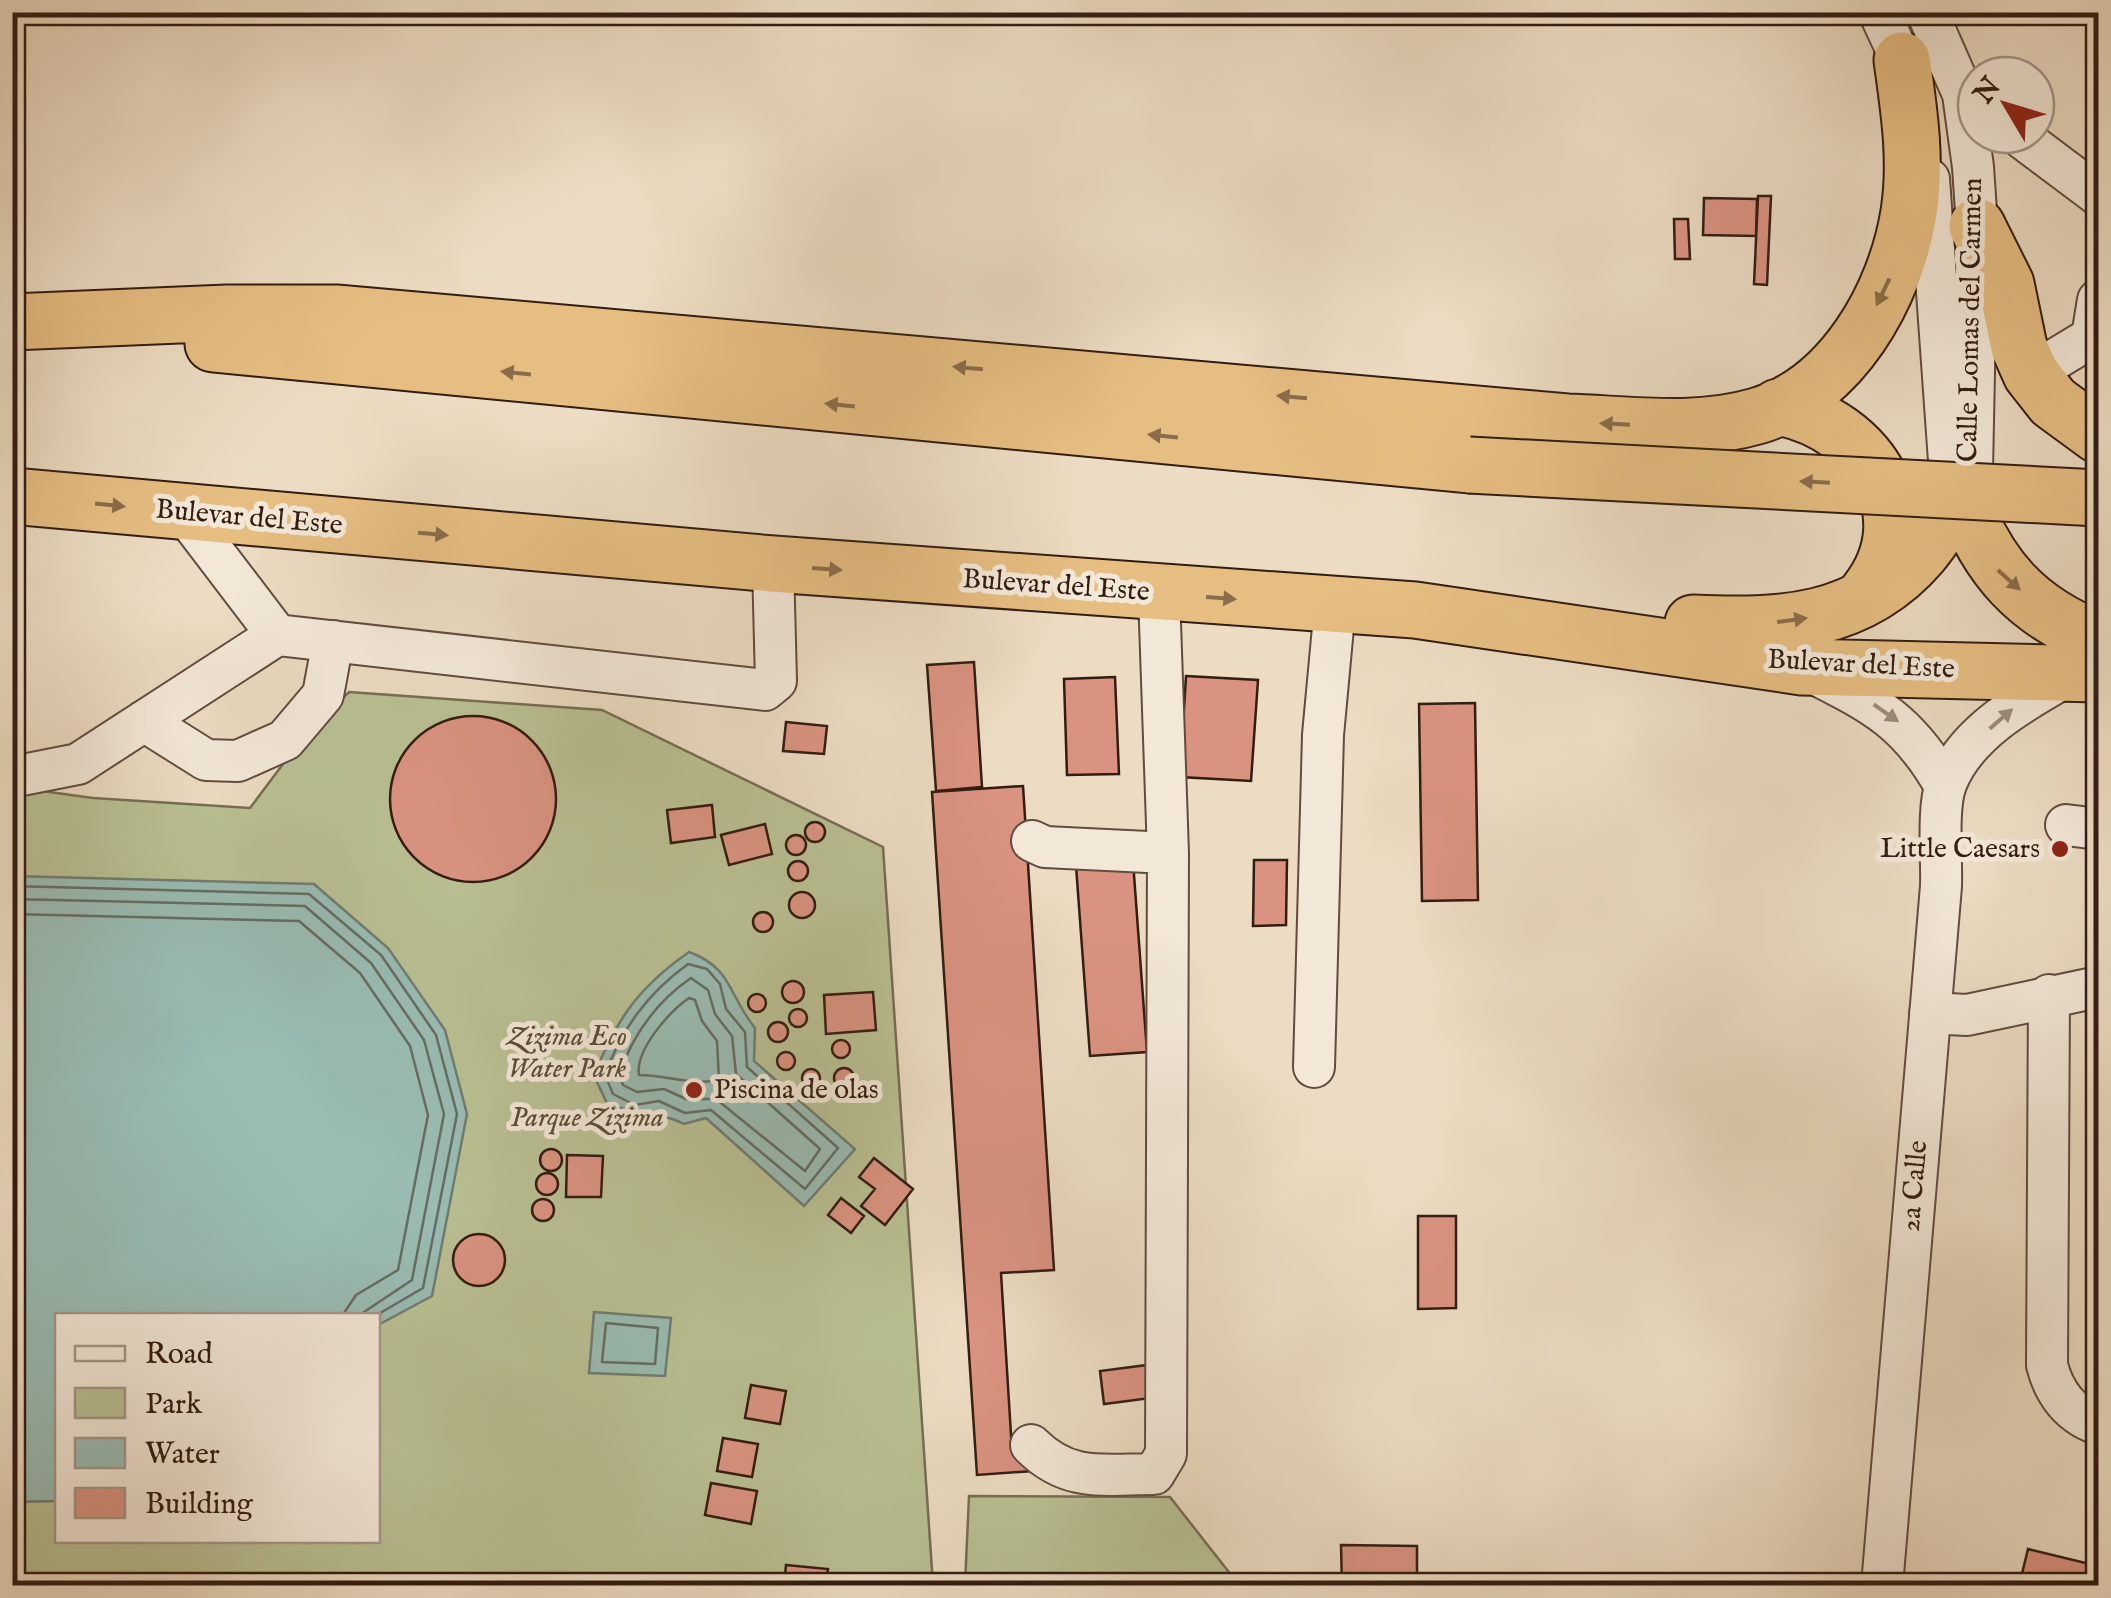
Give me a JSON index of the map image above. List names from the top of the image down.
{
  "streets": {
    "highway": ["Bulevar del Este"],
    "street": ["Calle Lomas del Carmen", "2a Calle"]
  },
  "parks": ["Zizima Eco Water Park", "Parque Zizima"],
  "places": ["Little Caesars", "Piscina de olas"],
  "legend": [
    "Road",
    "Park",
    "Water",
    "Building"
  ],
  "north": "top left"
}
